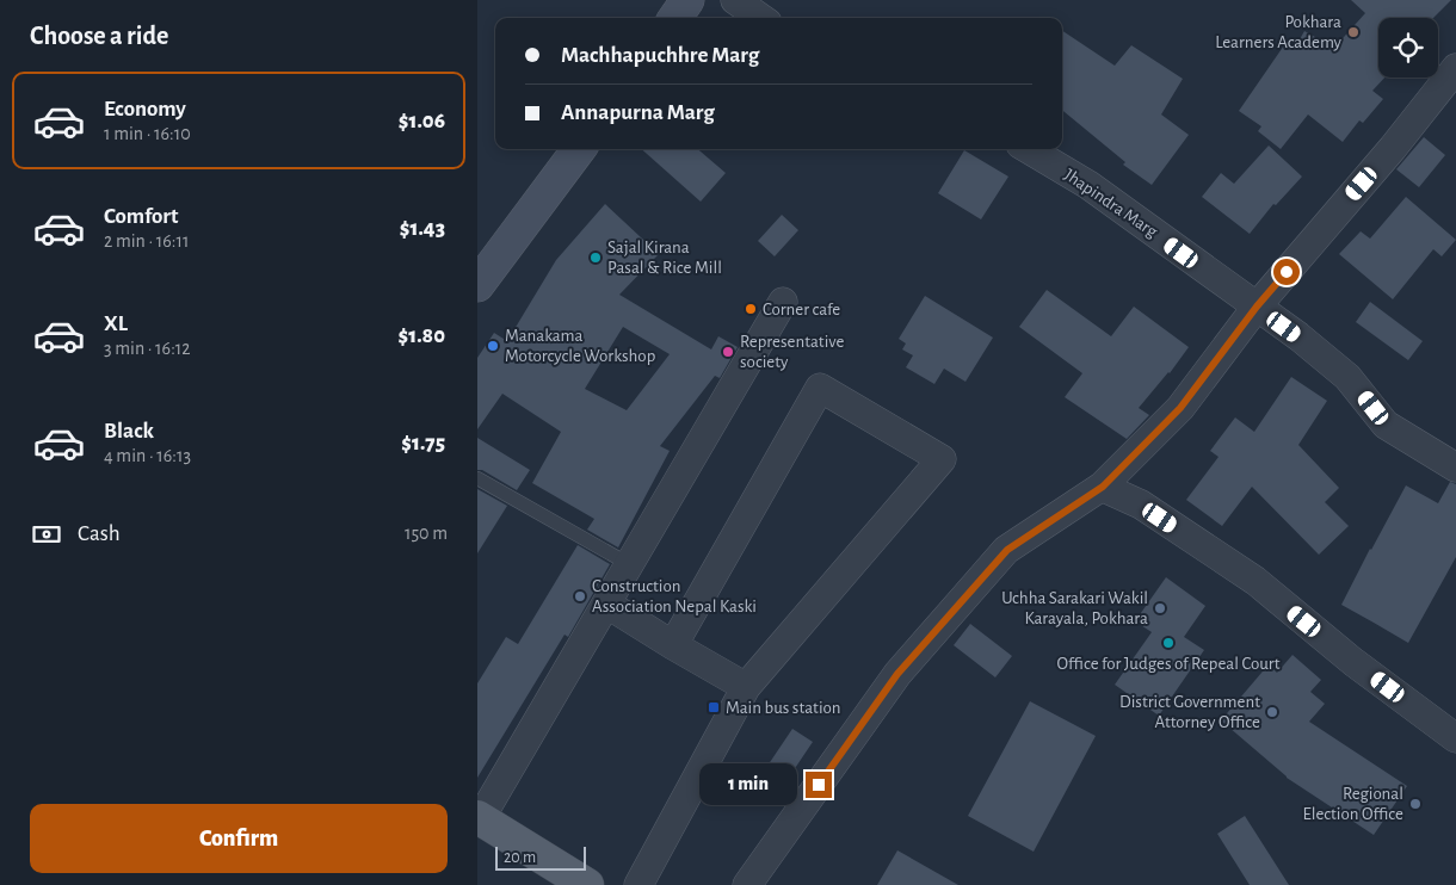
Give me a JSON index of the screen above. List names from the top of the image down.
{
  "streets": {
    "street": ["Jhapindra Marg"]
  },
  "places": {
    "other": [
      "Pokhara Learners Academy",
      "Sajal Kirana Pasal & Rice Mill",
      "Corner cafe",
      "Manakama Motorcycle Workshop",
      "Representative society",
      "Construction Association Nepal Kaski",
      "Uchha Sarakari Wakil Karayala, Pokhara",
      "Office for Judges of Repeal Court",
      "District Government Attorney Office",
      "Regional Election Office"
    ],
    "transit": ["Main bus station"]
  },
  "scale_bar": "20 m",
  "page": {
    "heading": "Choose a ride",
    "banner": ["Machhapuchhre Marg", "Annapurna Marg"],
    "list": [
      {
        "name": "Economy",
        "note": "1 min · 16:10",
        "value": "$1.06"
      },
      {
        "name": "Comfort",
        "note": "2 min · 16:11",
        "value": "$1.43"
      },
      {
        "name": "XL",
        "note": "3 min · 16:12",
        "value": "$1.80"
      },
      {
        "name": "Black",
        "note": "4 min · 16:13",
        "value": "$1.75"
      }
    ],
    "pay": ["Cash", "150 m"],
    "bubble": "1 min",
    "buttons": "Confirm",
    "scale": "20 m"
  }
}
